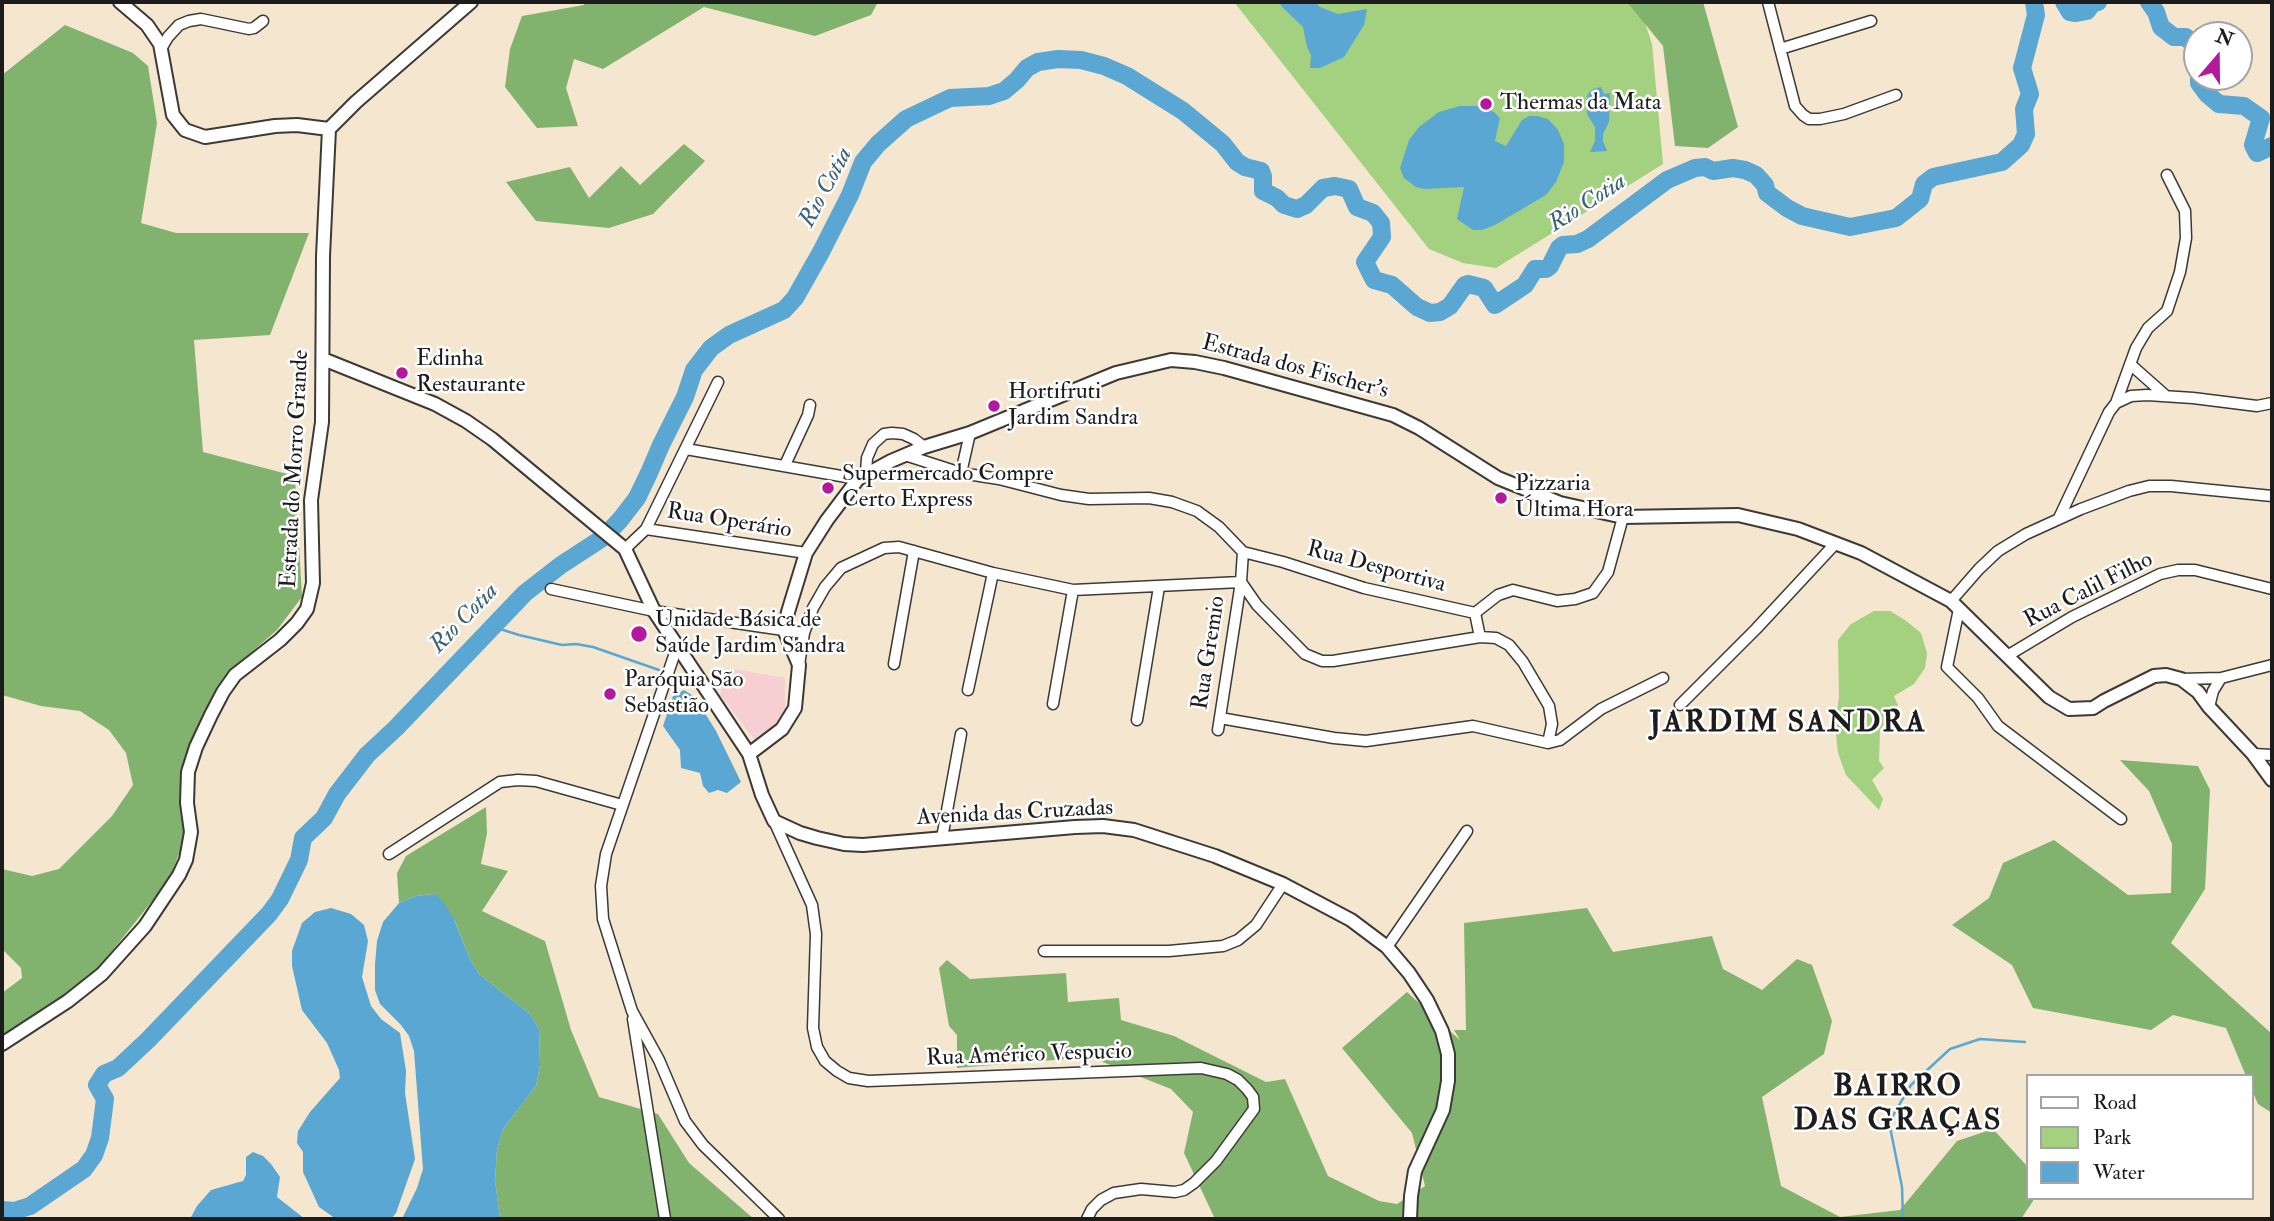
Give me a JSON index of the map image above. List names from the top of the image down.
{
  "streets": {
    "street": [
      "Estrada dos Fischer's",
      "Estrada do Morro Grande",
      "Rua Operário",
      "Rua Desportiva",
      "Rua Calil Filho",
      "Rua Gremio",
      "Avenida das Cruzadas",
      "Rua Américo Vespucio"
    ]
  },
  "crossings": [
    ["Estrada dos Fischer's", "Rua Operário"],
    ["Estrada dos Fischer's", "Rua Calil Filho"],
    ["Rua Desportiva", "Rua Gremio"],
    ["Avenida das Cruzadas", "Rua Américo Vespucio"]
  ],
  "districts": ["JARDIM SANDRA", "BAIRRO DAS GRAÇAS"],
  "water": ["Rio Cotia"],
  "places": [
    "Thermas da Mata",
    "Edinha Restaurante",
    "Hortifruti Jardim Sandra",
    "Supermercado Compre Certo Express",
    "Pizzaria Última Hora",
    "Unidade Básica de Saúde Jardim Sandra",
    "Paróquia São Sebastião"
  ],
  "legend": ["Road", "Park", "Water"],
  "north": "top"
}
